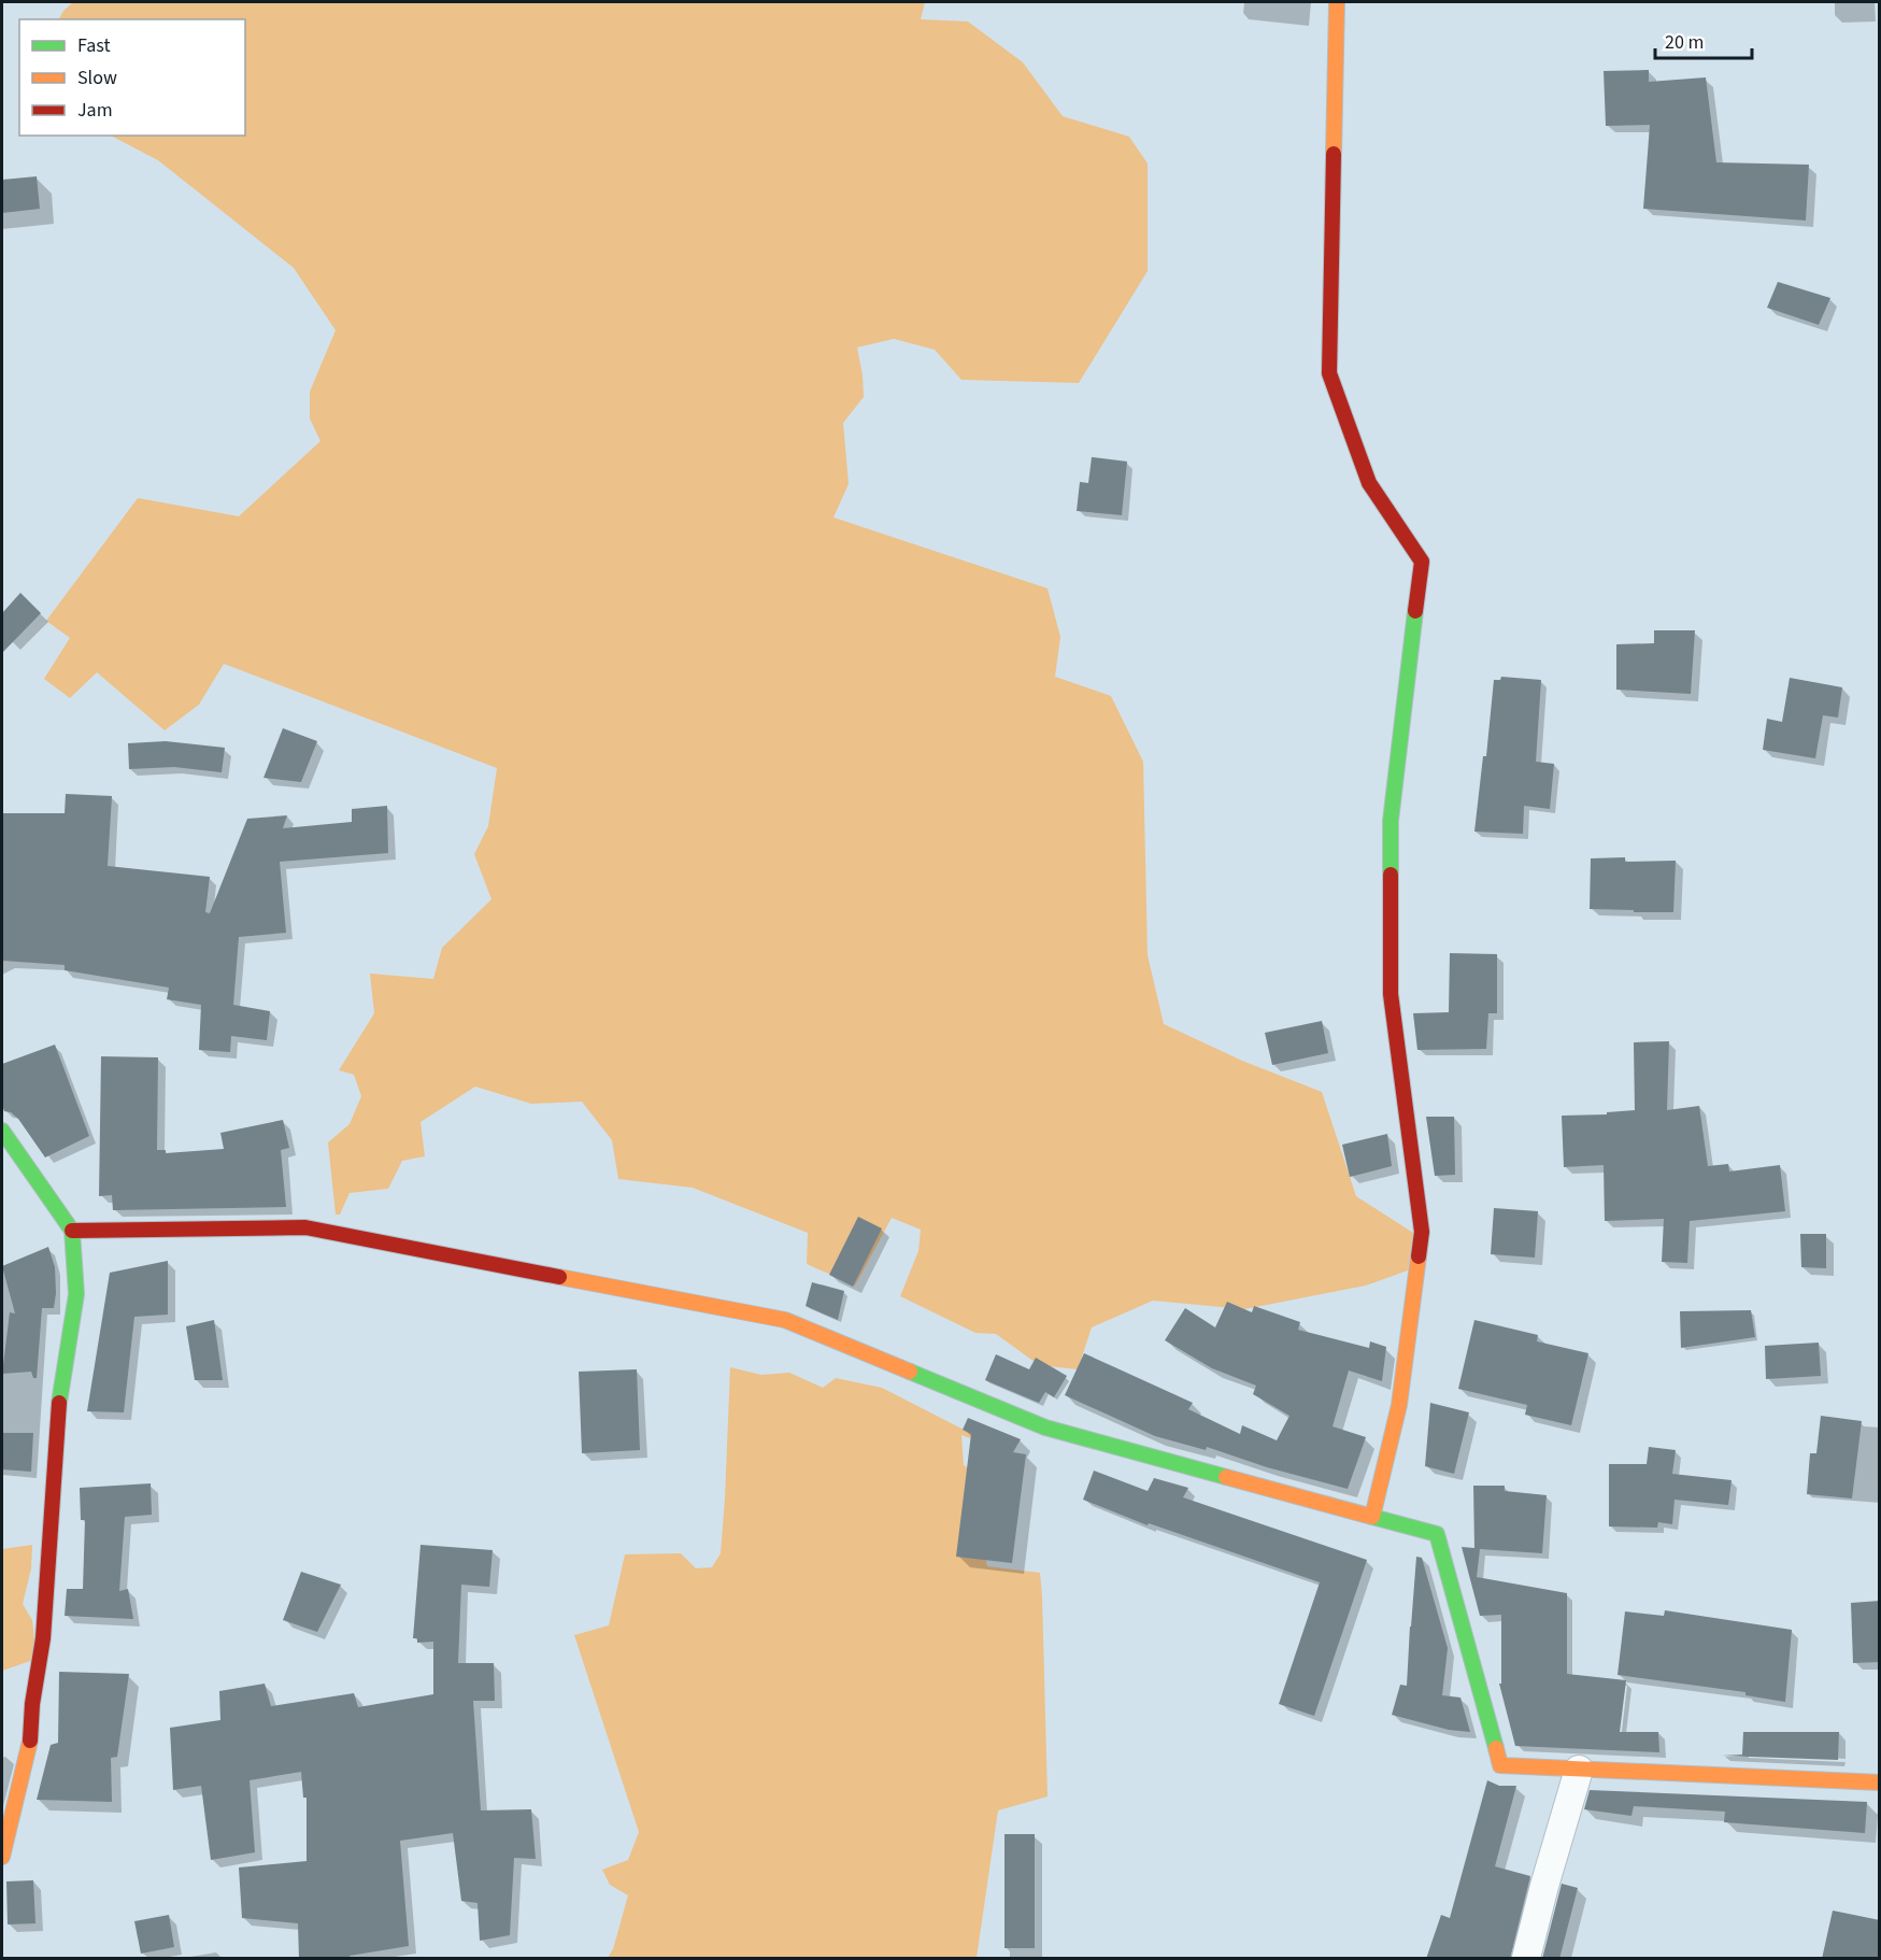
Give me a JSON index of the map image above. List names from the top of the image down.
{
  "legend": ["Fast", "Slow", "Jam"],
  "scale_bar": "20 m"
}
